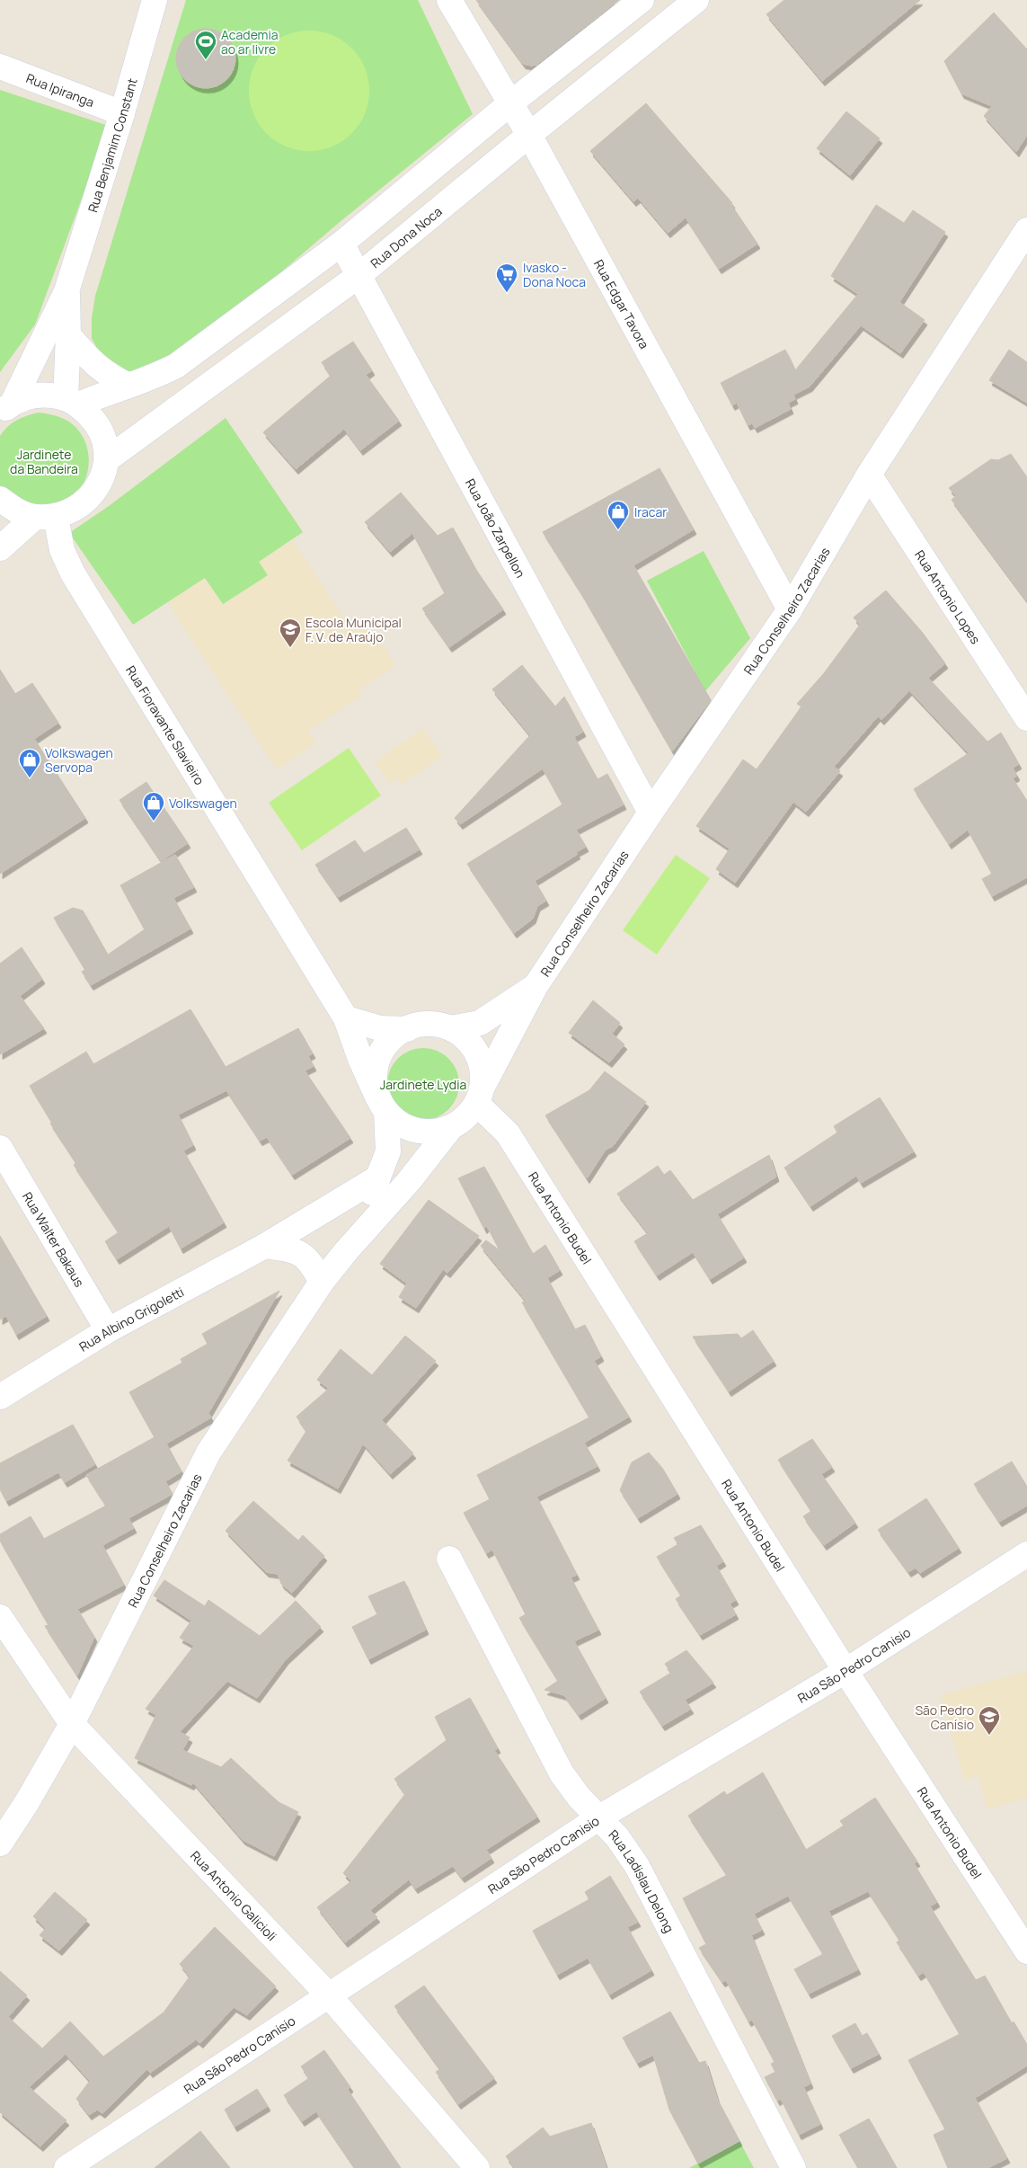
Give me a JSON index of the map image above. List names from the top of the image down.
{
  "streets": {
    "street": [
      "Rua Ipiranga",
      "Rua Benjamim Constant",
      "Rua Dona Noca",
      "Rua Edgar Tavora",
      "Rua João Zarpellon",
      "Rua Antonio Lopes",
      "Rua Conselheiro Zacarias",
      "Rua Fioravante Slavieiro",
      "Rua Antonio Budel",
      "Rua Walter Bakaus",
      "Rua Albino Grigoletti",
      "Rua São Pedro Canisio",
      "Rua Ladislau Delong",
      "Rua Antonio Galicioli"
    ]
  },
  "crossings": [
    ["Rua Ipiranga", "Rua Benjamim Constant"],
    ["Rua Dona Noca", "Rua Edgar Tavora"],
    ["Rua Dona Noca", "Rua João Zarpellon"],
    ["Rua Edgar Tavora", "Rua Conselheiro Zacarias"],
    ["Rua João Zarpellon", "Rua Conselheiro Zacarias"],
    ["Rua Antonio Lopes", "Rua Conselheiro Zacarias"],
    ["Rua Conselheiro Zacarias", "Rua Fioravante Slavieiro"],
    ["Rua Conselheiro Zacarias", "Rua Antonio Budel"],
    ["Rua Conselheiro Zacarias", "Rua Albino Grigoletti"],
    ["Rua Conselheiro Zacarias", "Rua Antonio Galicioli"],
    ["Rua Fioravante Slavieiro", "Rua Antonio Budel"],
    ["Rua Antonio Budel", "Rua São Pedro Canisio"],
    ["Rua Walter Bakaus", "Rua Albino Grigoletti"],
    ["Rua São Pedro Canisio", "Rua Ladislau Delong"],
    ["Rua São Pedro Canisio", "Rua Antonio Galicioli"]
  ],
  "parks": ["Jardinete da Bandeira", "Jardinete Lydia"],
  "places": {
    "sports": ["Academia ao ar livre"],
    "supermarket": ["Ivasko - Dona Noca"],
    "shop": ["Iracar", "Volkswagen Servopa", "Volkswagen"],
    "school or university": ["Escola Municipal F. V. de Araújo", "São Pedro Canísio"]
  }
}
